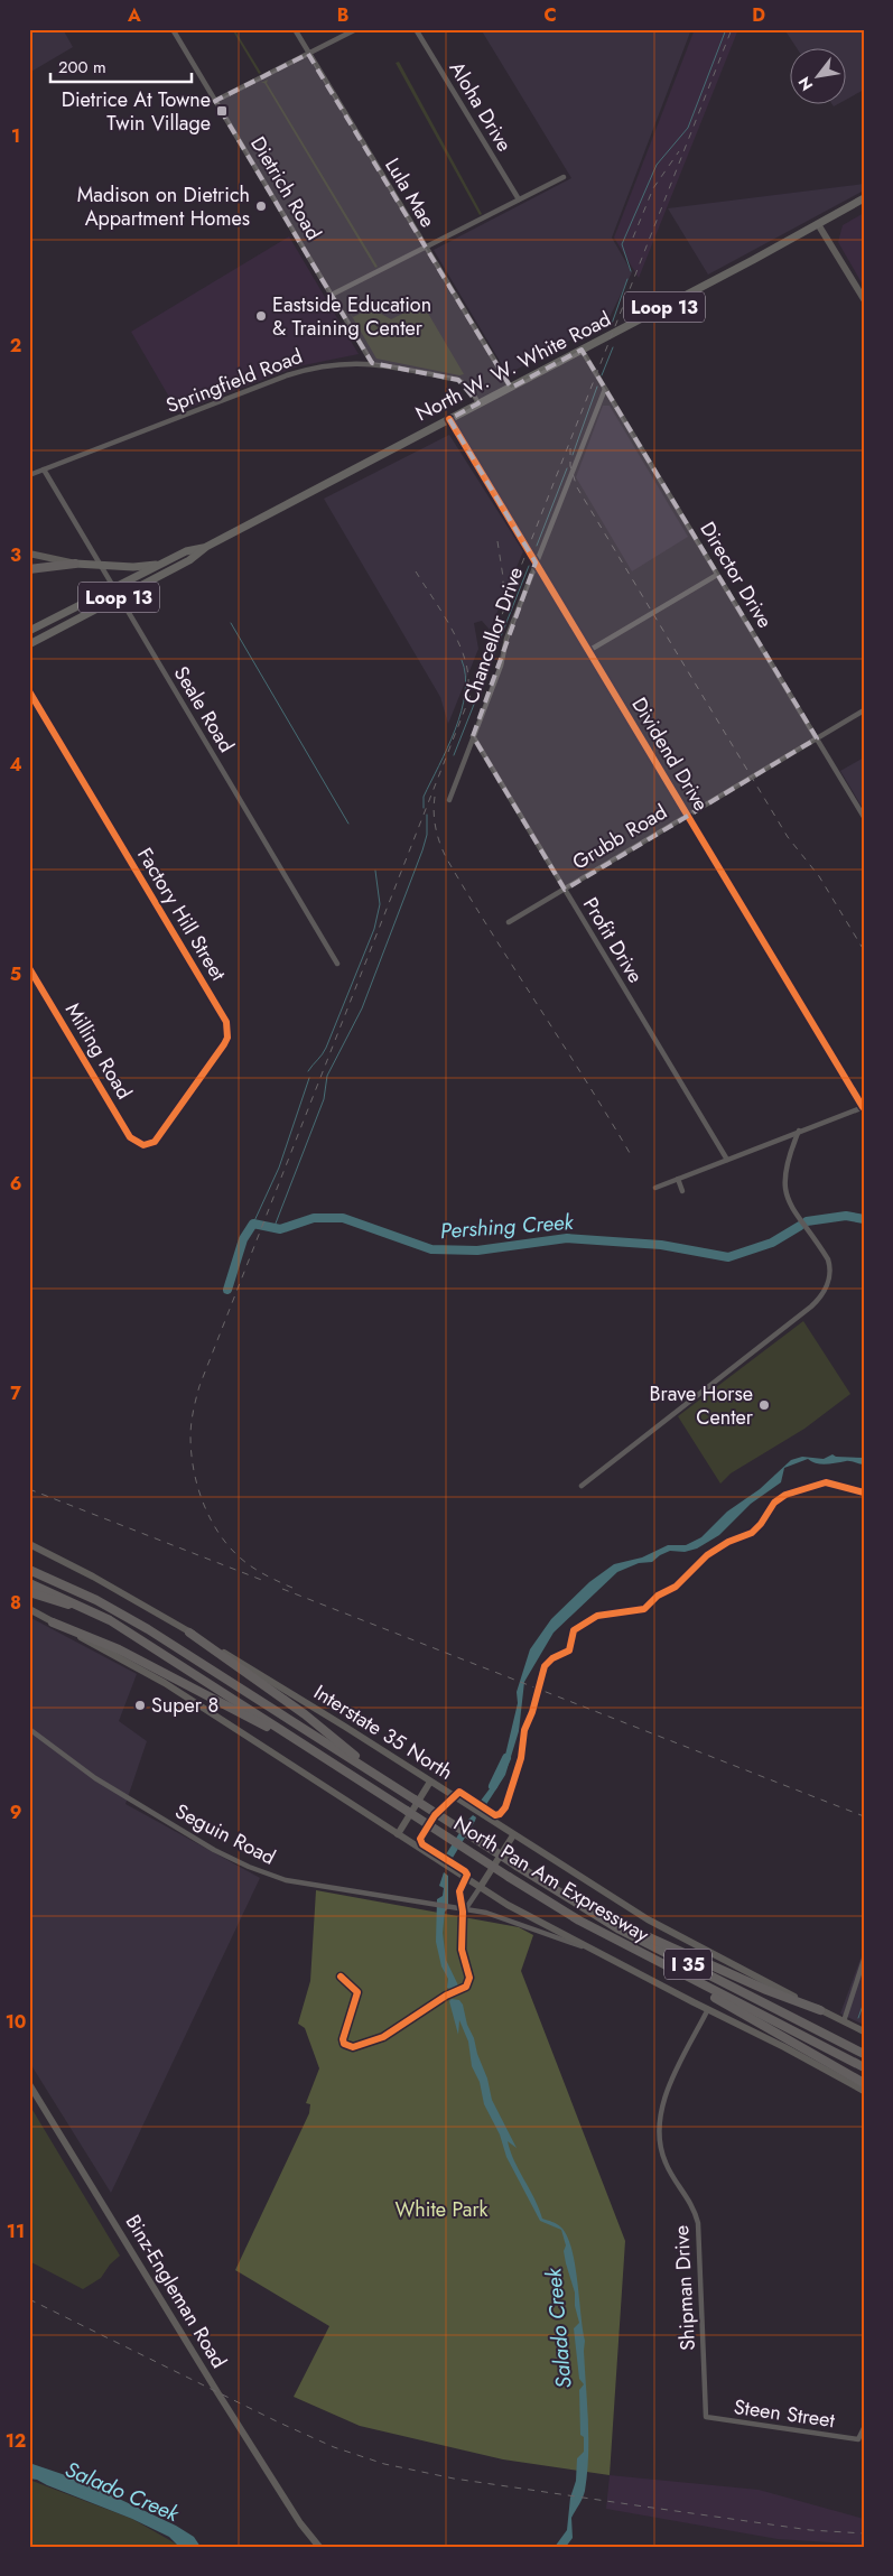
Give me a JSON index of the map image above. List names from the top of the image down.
{
  "streets": {
    "highway": ["Loop 13", "North Pan Am Expressway", "I 35"],
    "main road": ["North W. W. White Road", "Interstate 35 North", "Binz-Engleman Road"],
    "street": [
      "Aloha Drive",
      "Dietrich Road",
      "Lula Mae",
      "Springfield Road",
      "Director Drive",
      "Chancellor Drive",
      "Seale Road",
      "Dividend Drive",
      "Grubb Road",
      "Factory Hill Street",
      "Profit Drive",
      "Milling Road",
      "Seguin Road",
      "Shipman Drive",
      "Steen Street"
    ]
  },
  "crossings": [
    ["Dietrich Road", "Springfield Road"],
    ["Lula Mae", "North W. W. White Road"],
    ["Loop 13", "North W. W. White Road"],
    ["North W. W. White Road", "Springfield Road"],
    ["North W. W. White Road", "Director Drive"],
    ["North W. W. White Road", "Seale Road"],
    ["North W. W. White Road", "Dividend Drive"],
    ["Springfield Road", "Seale Road"],
    ["Director Drive", "Chancellor Drive"],
    ["Director Drive", "Grubb Road"],
    ["Chancellor Drive", "Dividend Drive"],
    ["Chancellor Drive", "Profit Drive"],
    ["Dividend Drive", "Grubb Road"],
    ["Grubb Road", "Profit Drive"],
    ["Factory Hill Street", "Milling Road"],
    ["Shipman Drive", "Steen Street"]
  ],
  "water": ["Pershing Creek", "Salado Creek"],
  "parks": ["White Park"],
  "places": {
    "transit": ["Dietrice At Towne Twin Village"],
    "other": [
      "Madison on Dietrich Appartment Homes",
      "Eastside Education & Training Center",
      "Brave Horse Center",
      "Super 8"
    ]
  },
  "scale_bar": "200 m",
  "north": "bottom left",
  "grid": {
    "columns": [
      "A",
      "B",
      "C",
      "D"
    ],
    "rows": [
      "1",
      "2",
      "3",
      "4",
      "5",
      "6",
      "7",
      "8",
      "9",
      "10",
      "11",
      "12"
    ]
  }
}
